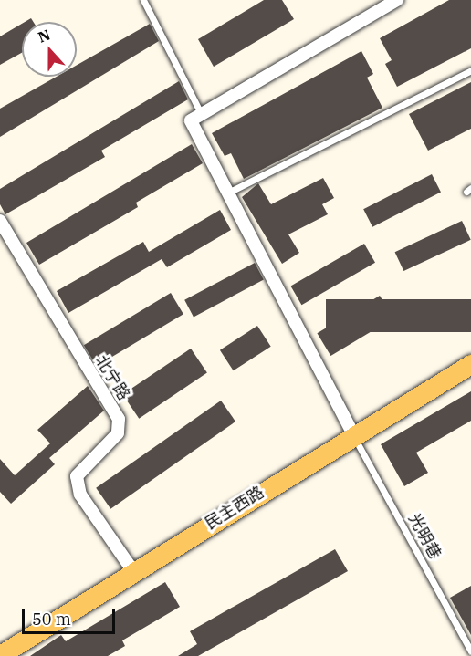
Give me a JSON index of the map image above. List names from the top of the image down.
{
  "streets": {
    "main road": ["民主西路"],
    "street": ["北宁路"],
    "lane": ["光明巷"]
  },
  "crossings": [
    ["北宁路", "民主西路"],
    ["民主西路", "光明巷"]
  ],
  "scale_bar": "50 m",
  "north": "top"
}
